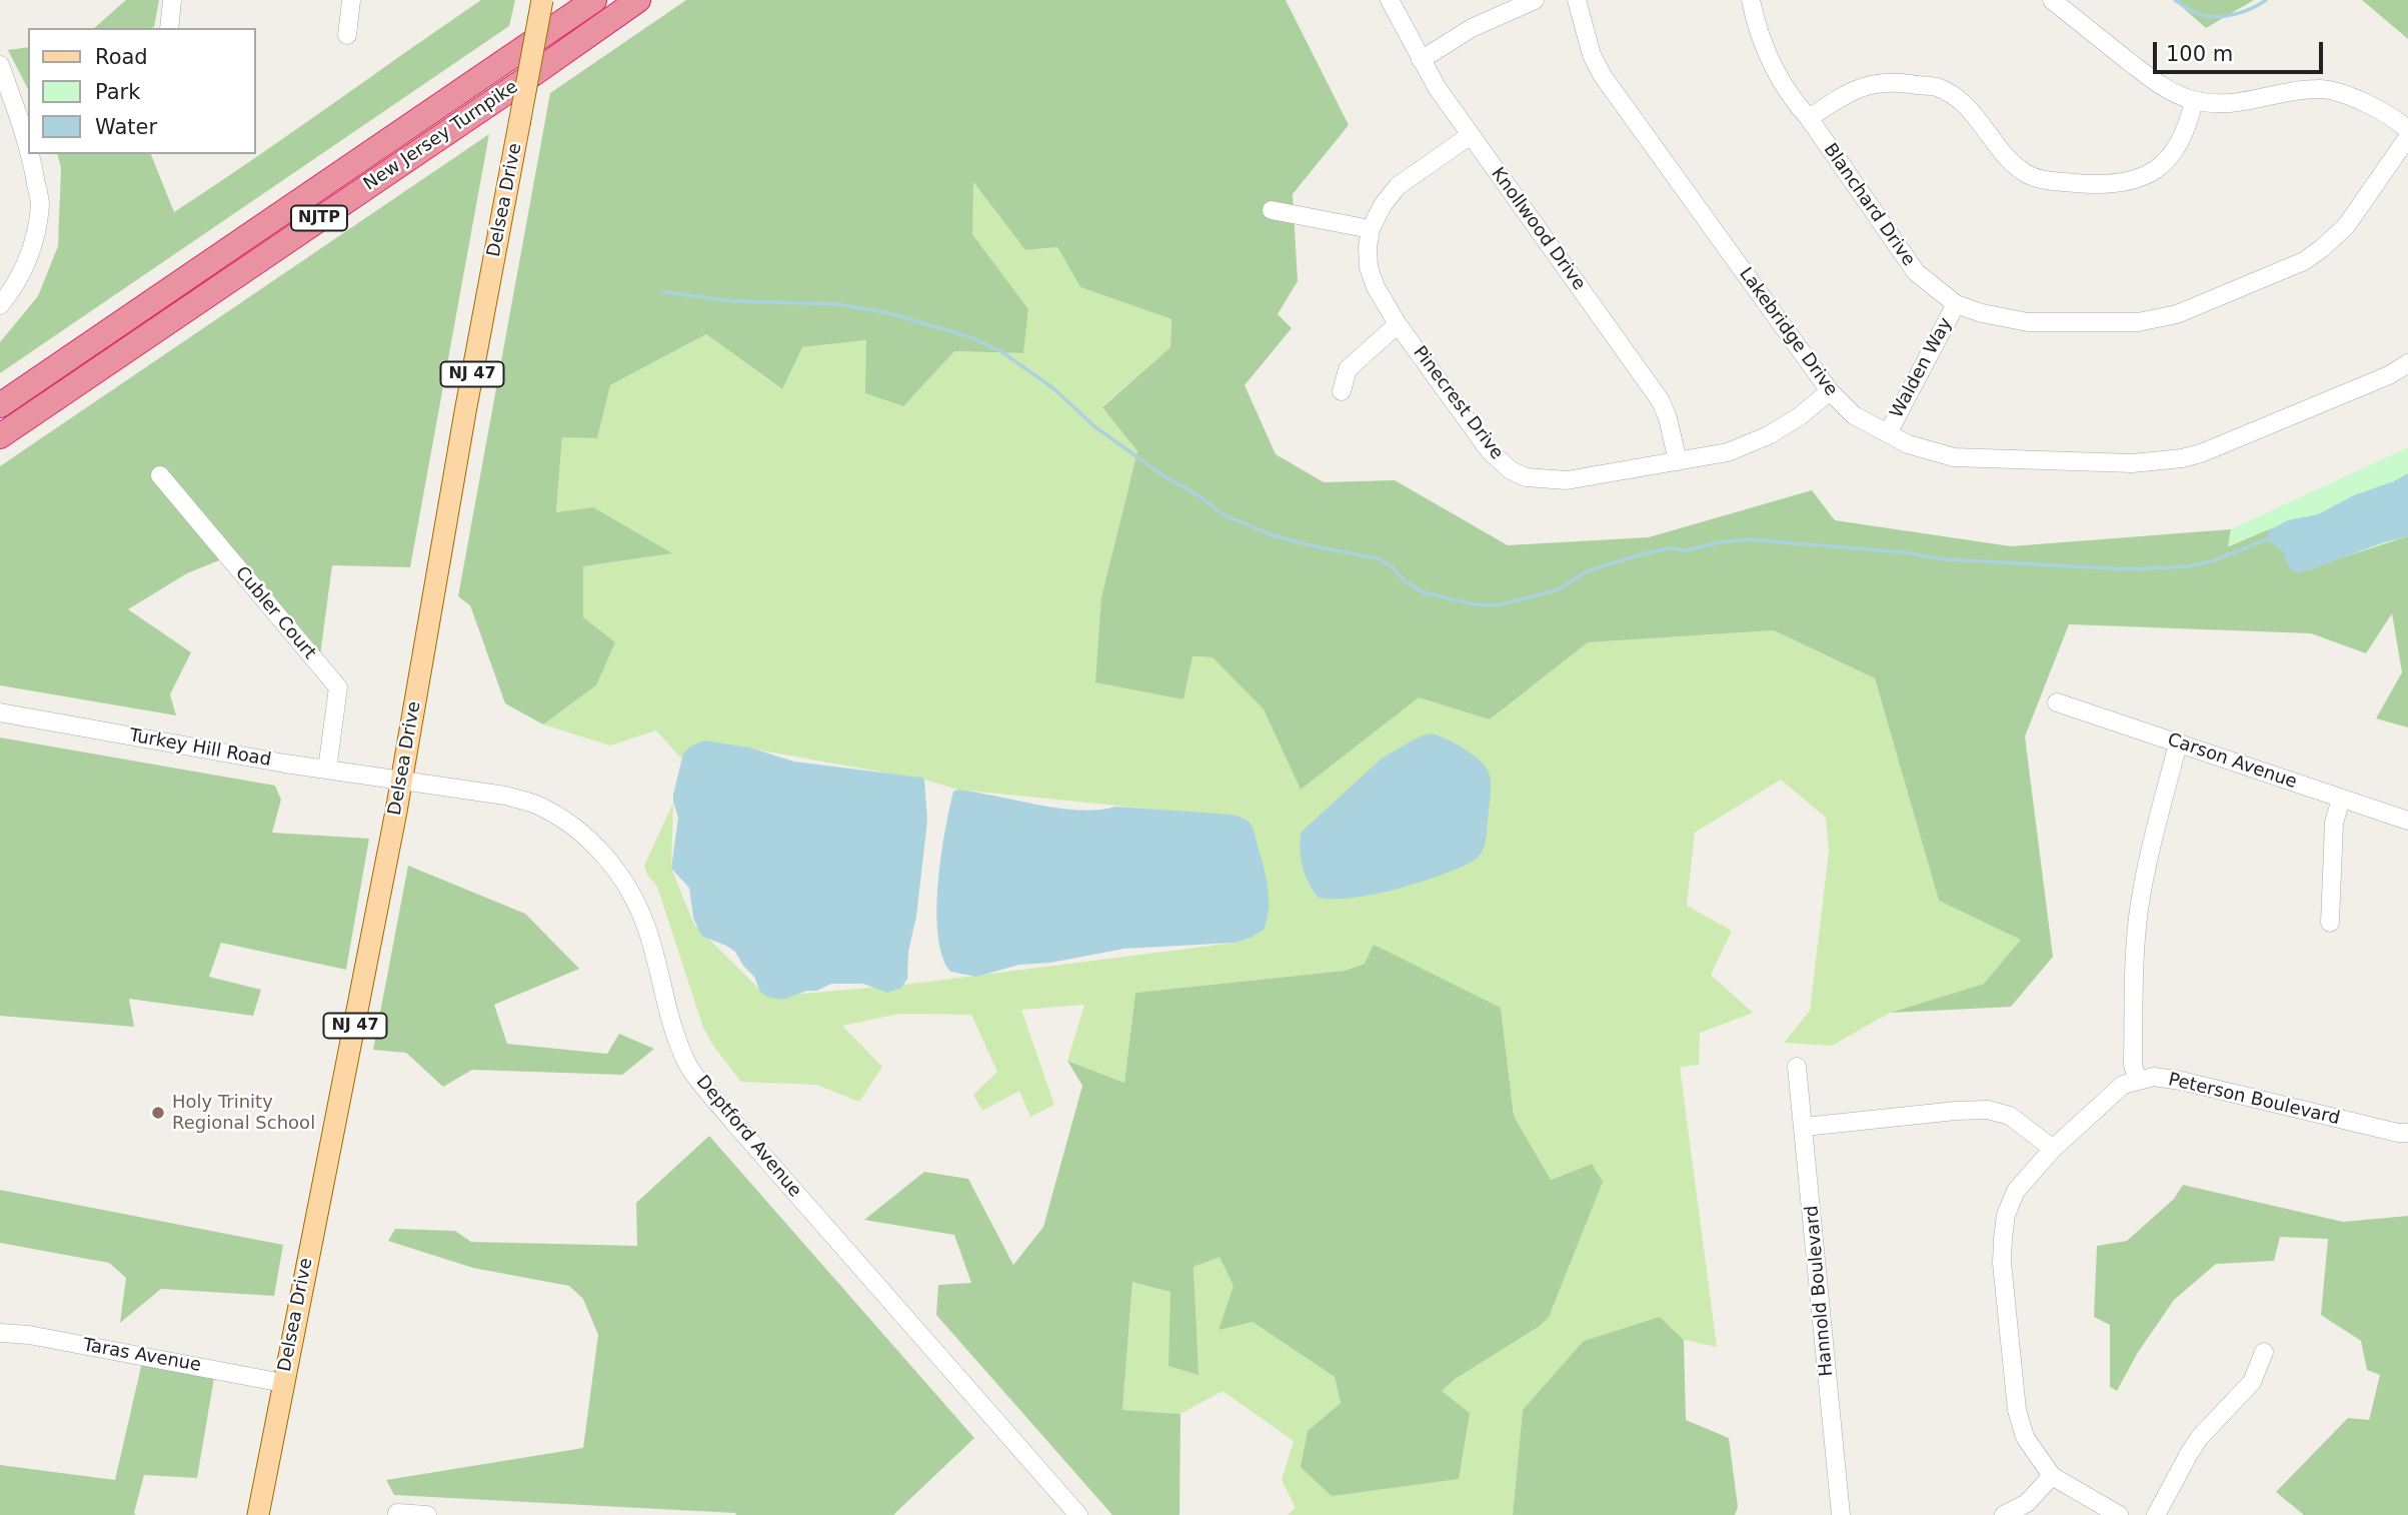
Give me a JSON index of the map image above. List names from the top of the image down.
{
  "streets": {
    "highway": ["New Jersey Turnpike", "NJTP"],
    "main road": ["Delsea Drive", "NJ 47"],
    "street": [
      "Blanchard Drive",
      "Knollwood Drive",
      "Lakebridge Drive",
      "Walden Way",
      "Pinecrest Drive",
      "Cubler Court",
      "Turkey Hill Road",
      "Carson Avenue",
      "Peterson Boulevard",
      "Deptford Avenue",
      "Hannold Boulevard",
      "Taras Avenue"
    ]
  },
  "crossings": [
    ["Delsea Drive", "Turkey Hill Road"],
    ["Delsea Drive", "Deptford Avenue"],
    ["Delsea Drive", "Taras Avenue"],
    ["Blanchard Drive", "Walden Way"],
    ["Knollwood Drive", "Pinecrest Drive"],
    ["Lakebridge Drive", "Walden Way"],
    ["Lakebridge Drive", "Pinecrest Drive"],
    ["Cubler Court", "Turkey Hill Road"],
    ["Turkey Hill Road", "Deptford Avenue"]
  ],
  "places": ["Holy Trinity Regional School"],
  "legend": ["Road", "Park", "Water"],
  "scale_bar": "100 m"
}
